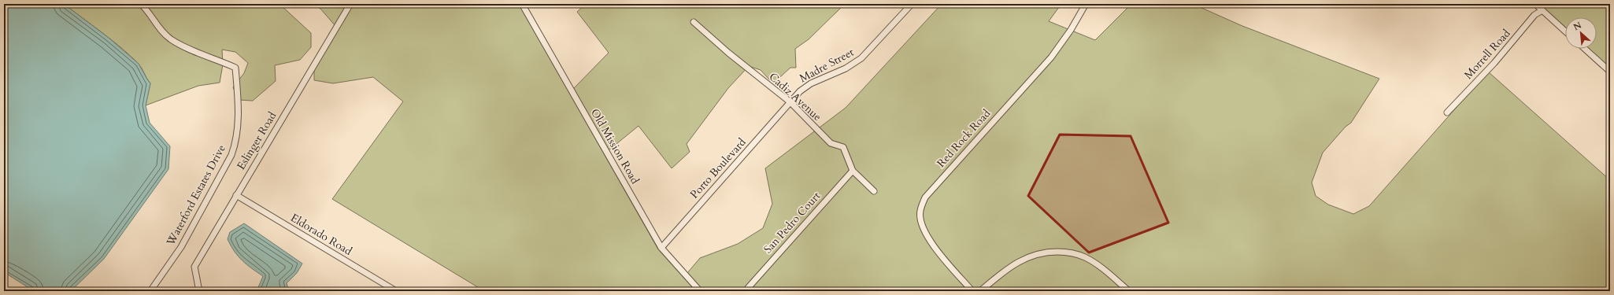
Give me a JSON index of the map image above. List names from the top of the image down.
{
  "streets": {
    "street": [
      "Morrell Road",
      "Madre Street",
      "Cadiz Avenue",
      "Red Rock Road",
      "Eslinger Road",
      "Old Mission Road",
      "Porto Boulevard",
      "Waterford Estates Drive",
      "San Pedro Court",
      "Eldorado Road"
    ]
  },
  "crossings": [
    ["Madre Street", "Cadiz Avenue"],
    ["Madre Street", "Porto Boulevard"],
    ["Cadiz Avenue", "Porto Boulevard"],
    ["Cadiz Avenue", "San Pedro Court"],
    ["Eslinger Road", "Eldorado Road"],
    ["Old Mission Road", "Porto Boulevard"]
  ],
  "north": "top left"
}
